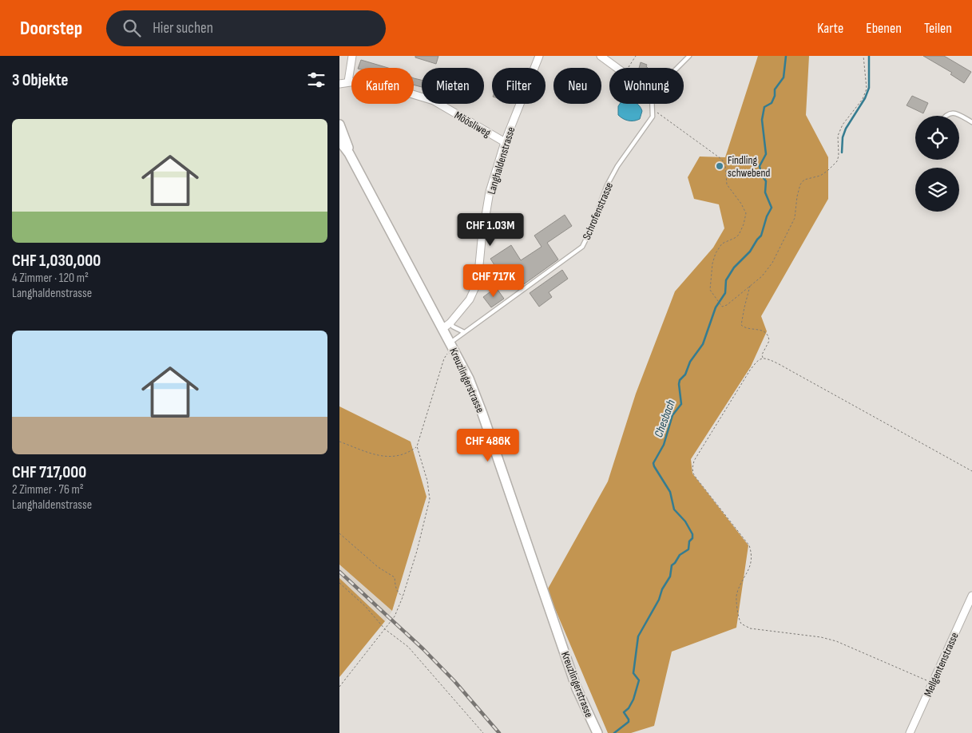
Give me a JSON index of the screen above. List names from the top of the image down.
{
  "streets": {
    "street": [
      "Möösliweg",
      "Langhaldenstrasse",
      "Kreuzlingerstrasse",
      "Mellgentenstrasse"
    ],
    "lane": ["Schrofenstrasse"]
  },
  "crossings": [
    ["Möösliweg", "Langhaldenstrasse"],
    ["Langhaldenstrasse", "Kreuzlingerstrasse"],
    ["Schrofenstrasse", "Kreuzlingerstrasse"]
  ],
  "water": ["Chesbach"],
  "places": ["Findling schwebend"],
  "page": {
    "header": "Doorstep",
    "search": "Hier suchen",
    "nav": ["Karte", "Ebenen", "Teilen"],
    "heading": "3 Objekte",
    "chip": [
      "Kaufen",
      "Mieten",
      "Filter",
      "Neu",
      "Wohnung"
    ],
    "list": [
      {
        "name": "CHF 1,030,000",
        "note": "4 Zimmer · 120 m² · Langhaldenstrasse"
      },
      {
        "name": "CHF 717,000",
        "note": "2 Zimmer · 76 m² · Langhaldenstrasse"
      }
    ],
    "price": ["CHF 1.03M", "CHF 717K", "CHF 486K"]
  }
}
